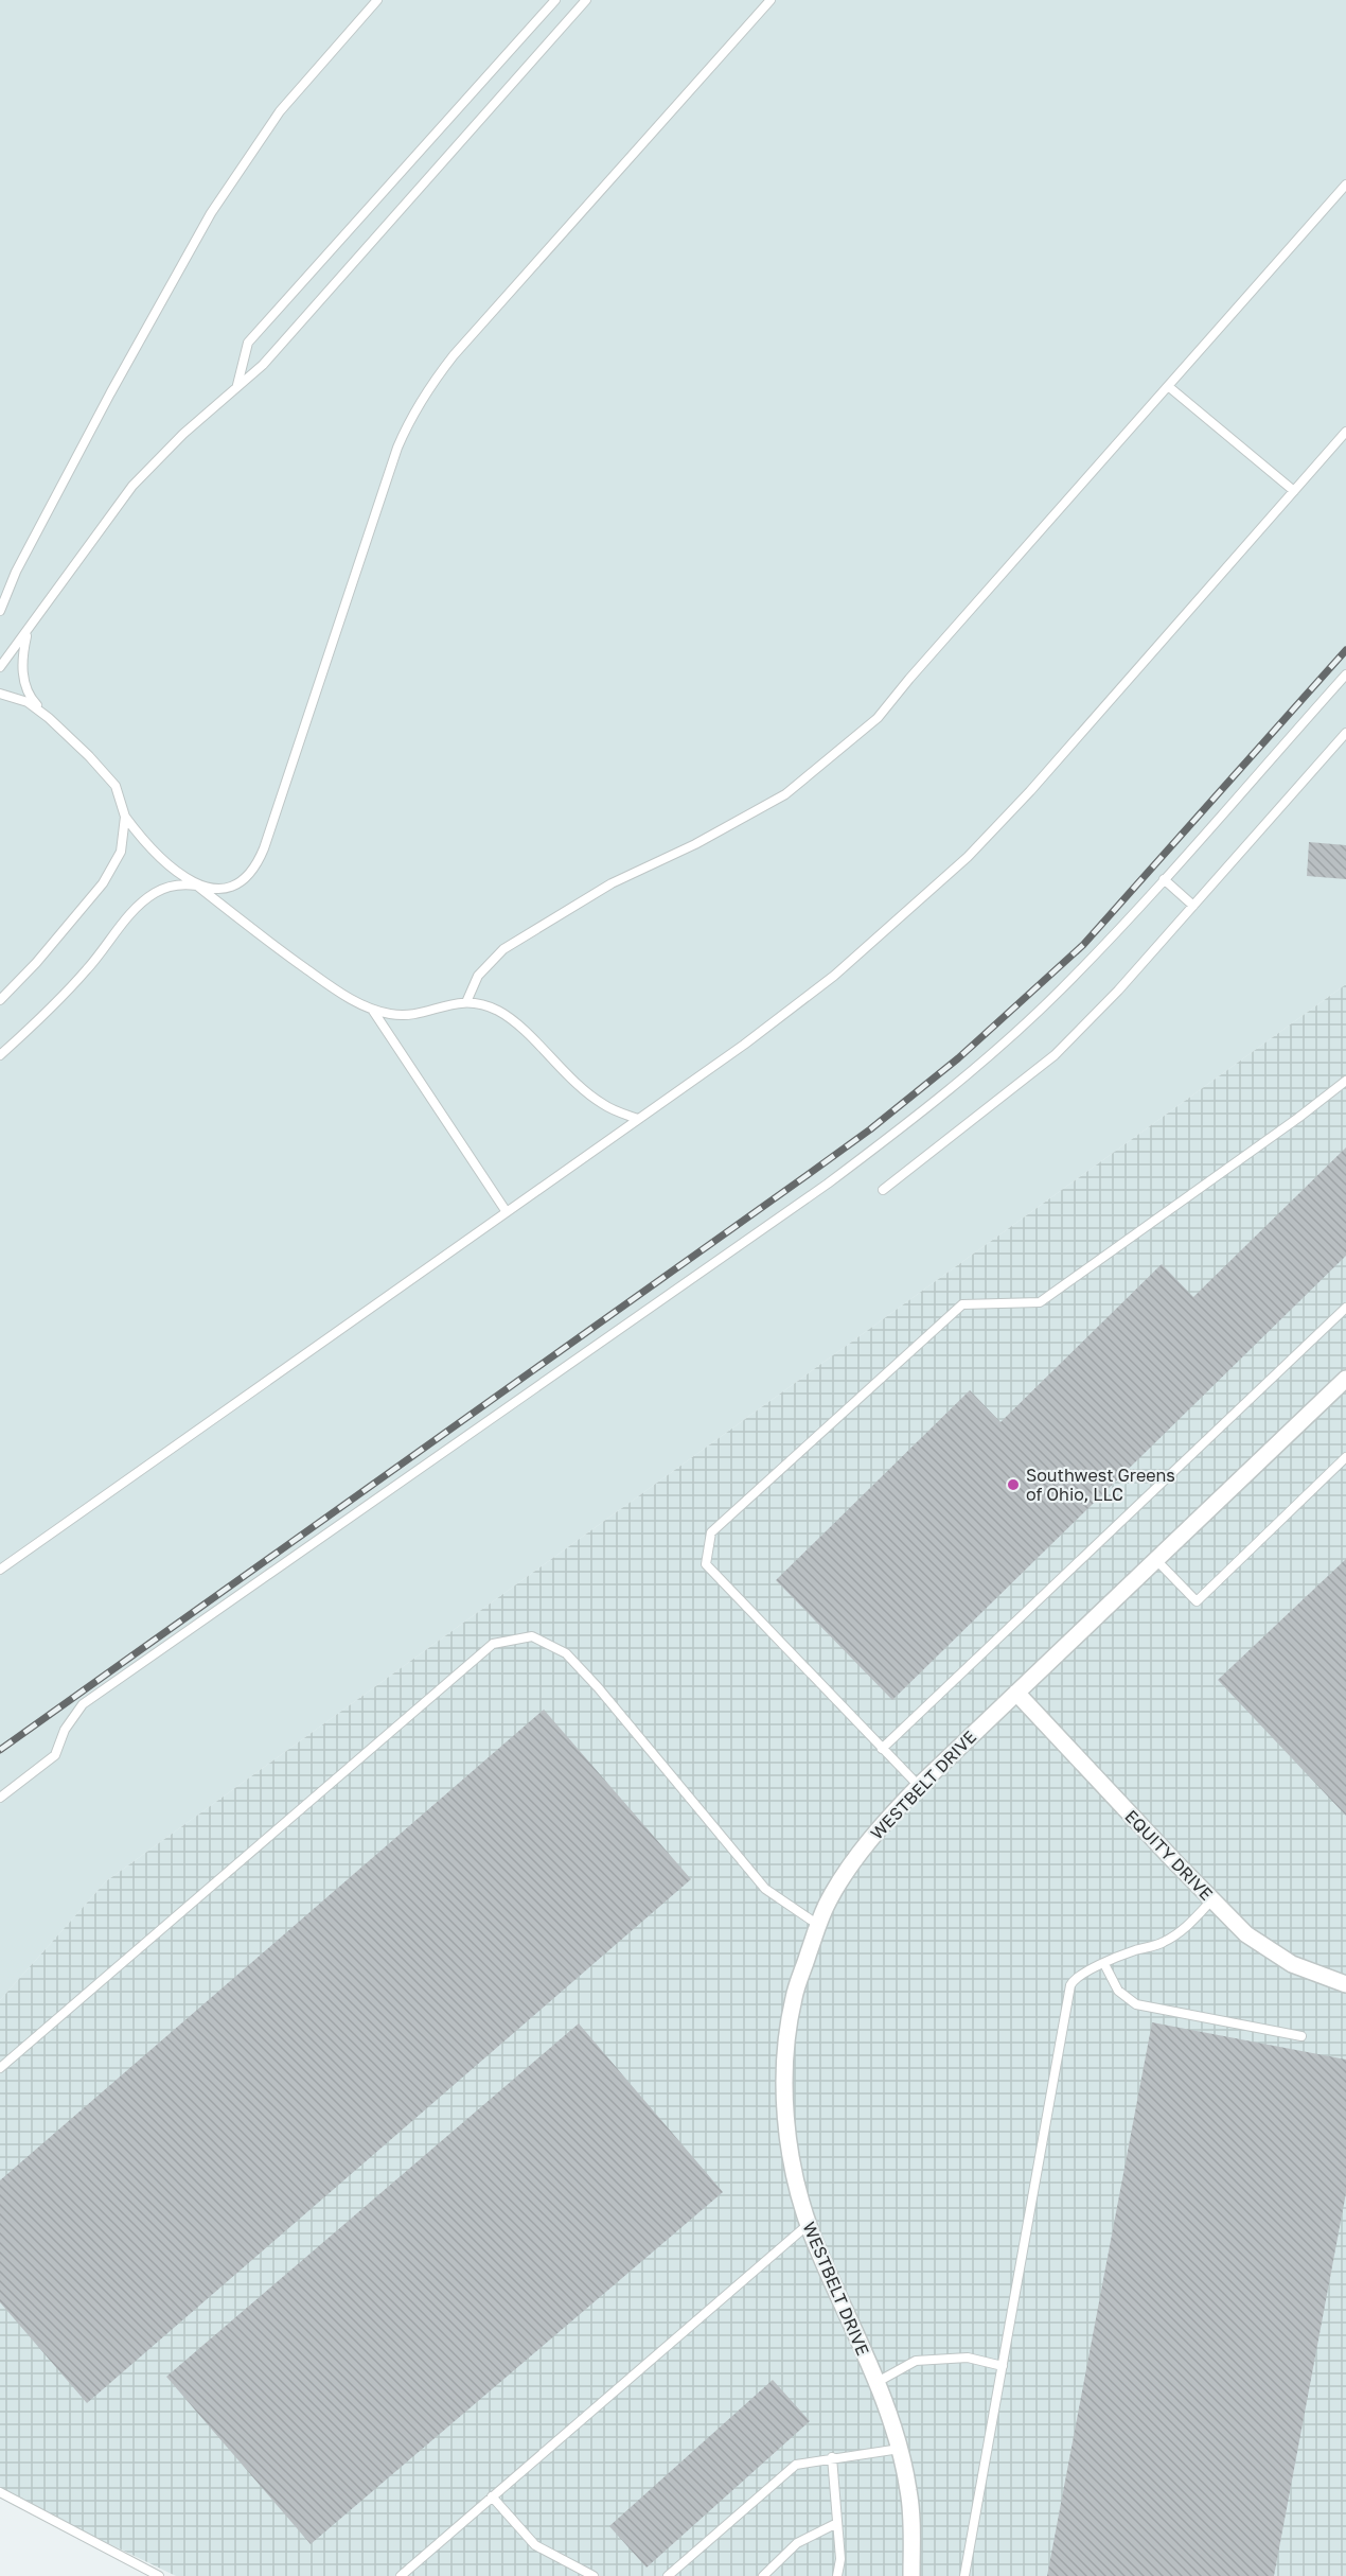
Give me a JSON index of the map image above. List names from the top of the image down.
{
  "streets": {
    "street": ["WESTBELT DRIVE", "EQUITY DRIVE"]
  },
  "crossings": [
    ["WESTBELT DRIVE", "EQUITY DRIVE"]
  ],
  "places": ["Southwest Greens of Ohio, LLC"]
}
